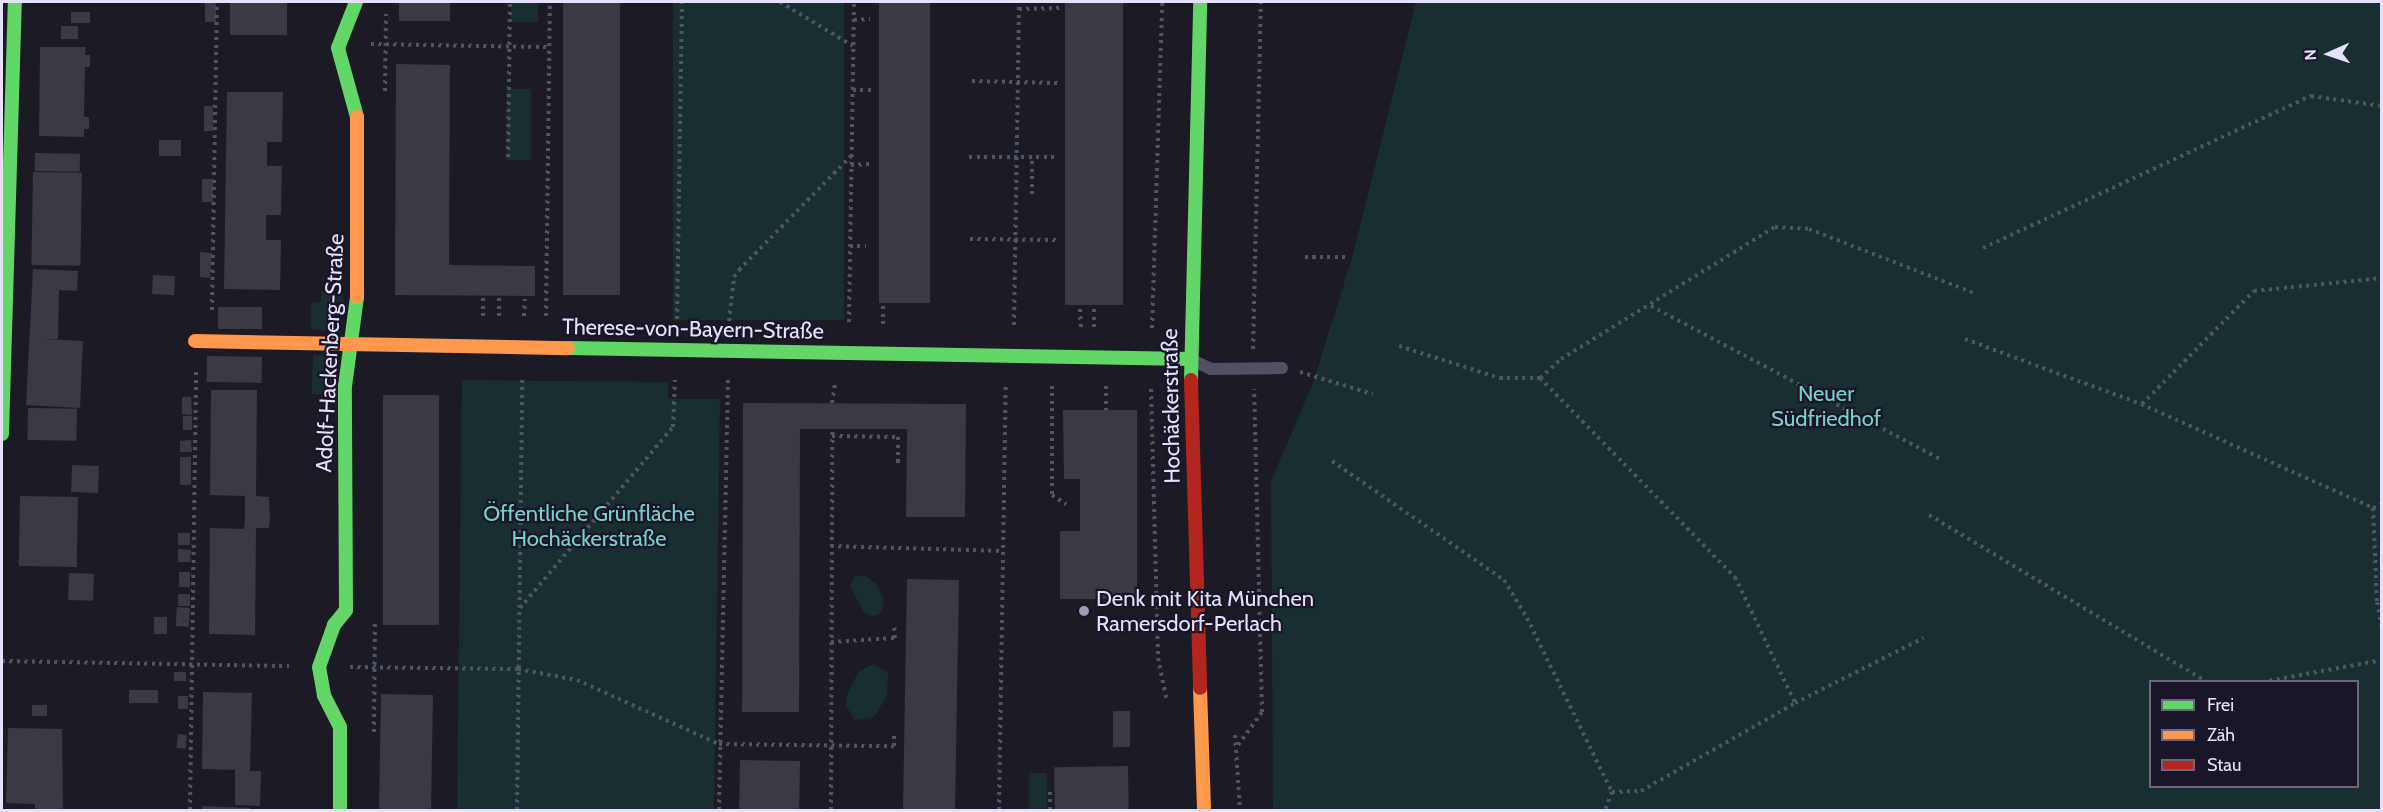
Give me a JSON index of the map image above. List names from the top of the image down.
{
  "streets": {
    "street": ["Therese-von-Bayern-Straße", "Adolf-Hackenberg-Straße", "Hochäckerstraße"]
  },
  "crossings": [
    ["Therese-von-Bayern-Straße", "Adolf-Hackenberg-Straße"],
    ["Therese-von-Bayern-Straße", "Hochäckerstraße"]
  ],
  "parks": ["Neuer Südfriedhof", "Öffentliche Grünfläche Hochäckerstraße"],
  "places": ["Denk mit Kita München Ramersdorf-Perlach"],
  "legend": ["Frei", "Zäh", "Stau"],
  "north": "left"
}
